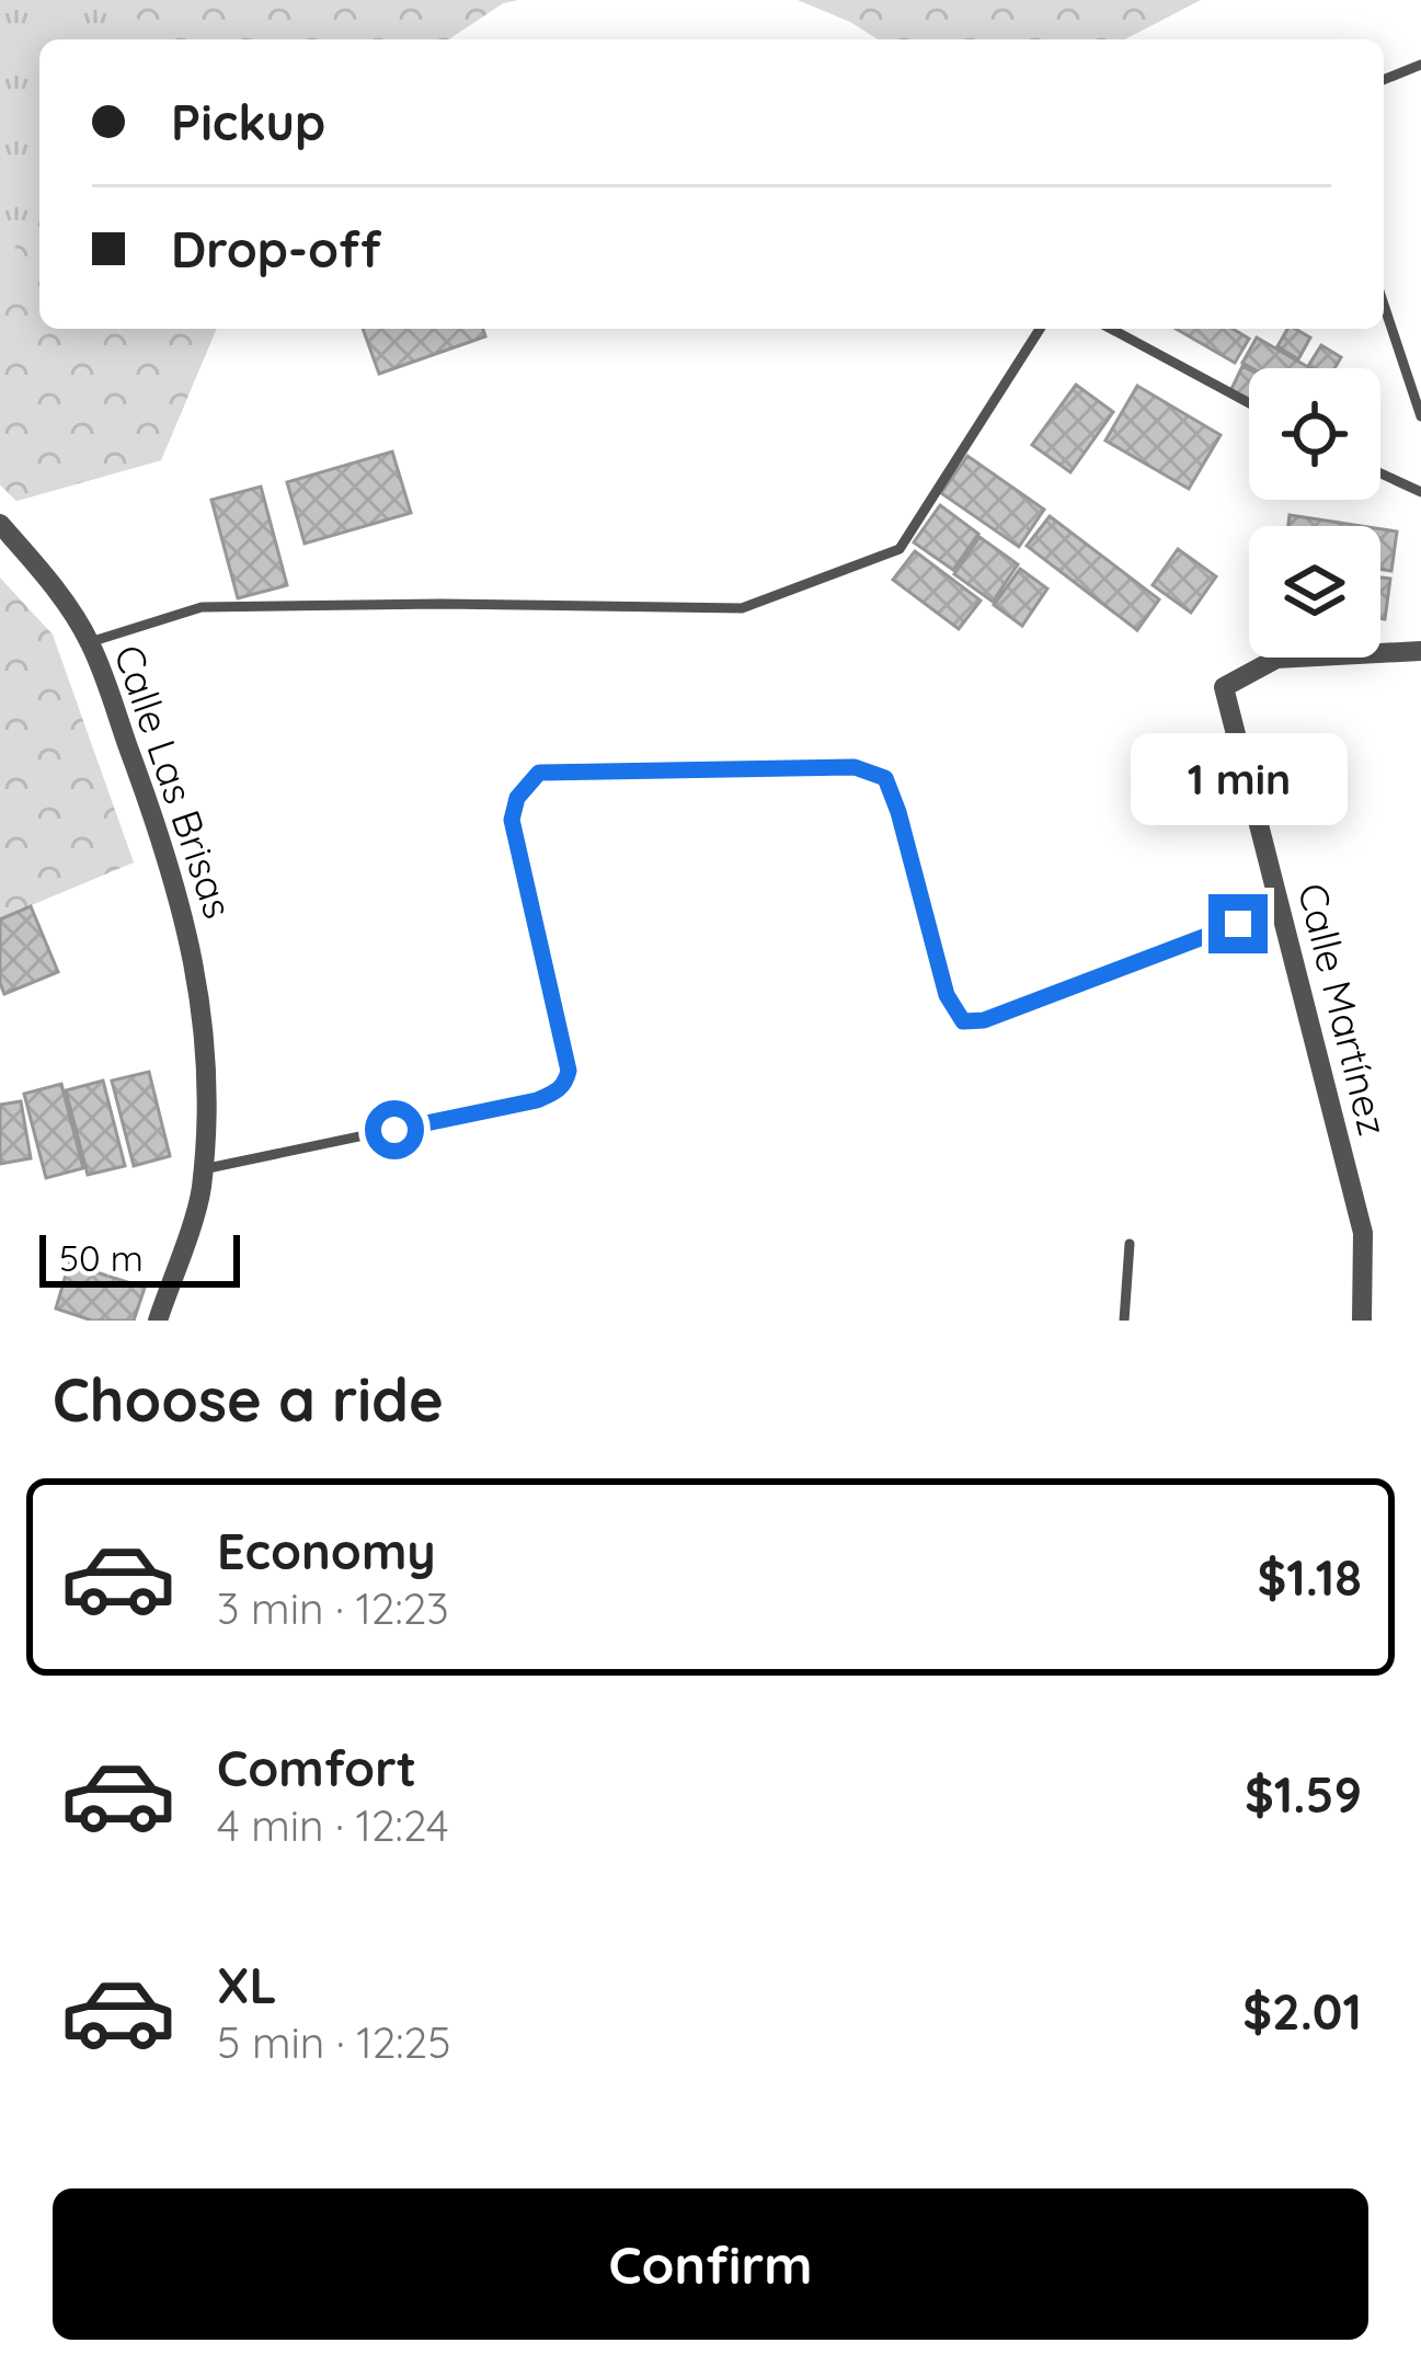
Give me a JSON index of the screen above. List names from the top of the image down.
{
  "streets": {
    "street": ["Calle Las Brisas", "Calle Martínez"]
  },
  "scale_bar": "50 m",
  "page": {
    "banner": ["Pickup", "Drop-off"],
    "bubble": "1 min",
    "scale": "50 m",
    "heading": "Choose a ride",
    "list": [
      {
        "name": "Economy",
        "note": "3 min · 12:23",
        "value": "$1.18"
      },
      {
        "name": "Comfort",
        "note": "4 min · 12:24",
        "value": "$1.59"
      },
      {
        "name": "XL",
        "note": "5 min · 12:25",
        "value": "$2.01"
      }
    ],
    "buttons": "Confirm"
  }
}
